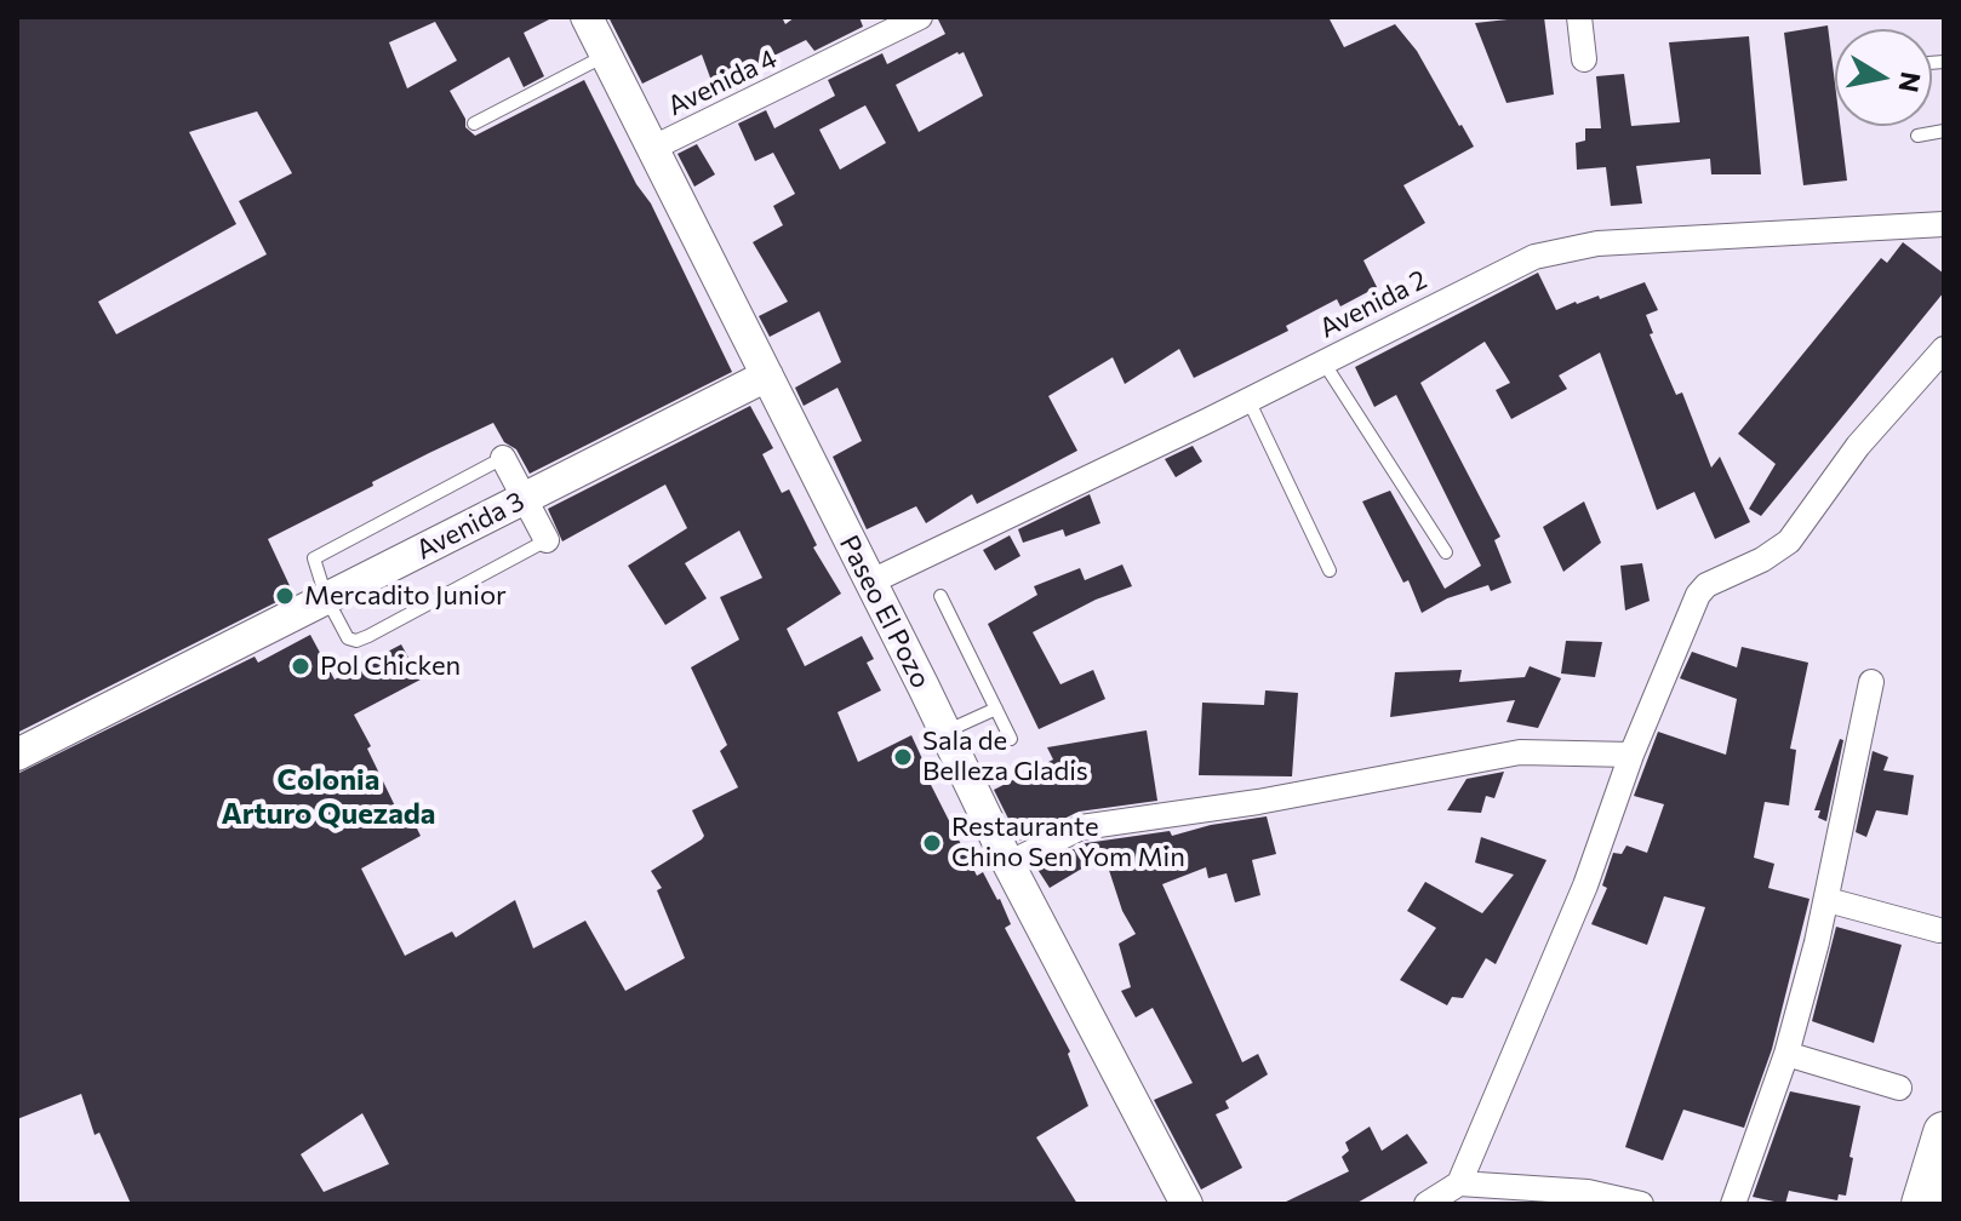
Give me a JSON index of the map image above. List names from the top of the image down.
{
  "streets": {
    "street": [
      "Avenida 4",
      "Avenida 2",
      "Avenida 3",
      "Paseo El Pozo"
    ]
  },
  "crossings": [
    ["Avenida 4", "Paseo El Pozo"],
    ["Avenida 2", "Paseo El Pozo"],
    ["Avenida 3", "Paseo El Pozo"]
  ],
  "districts": ["Colonia Arturo Quezada"],
  "places": [
    "Mercadito Junior",
    "Pol Chicken",
    "Sala de Belleza Gladis",
    "Restaurante Chino Sen Yom Min"
  ],
  "north": "right"
}
